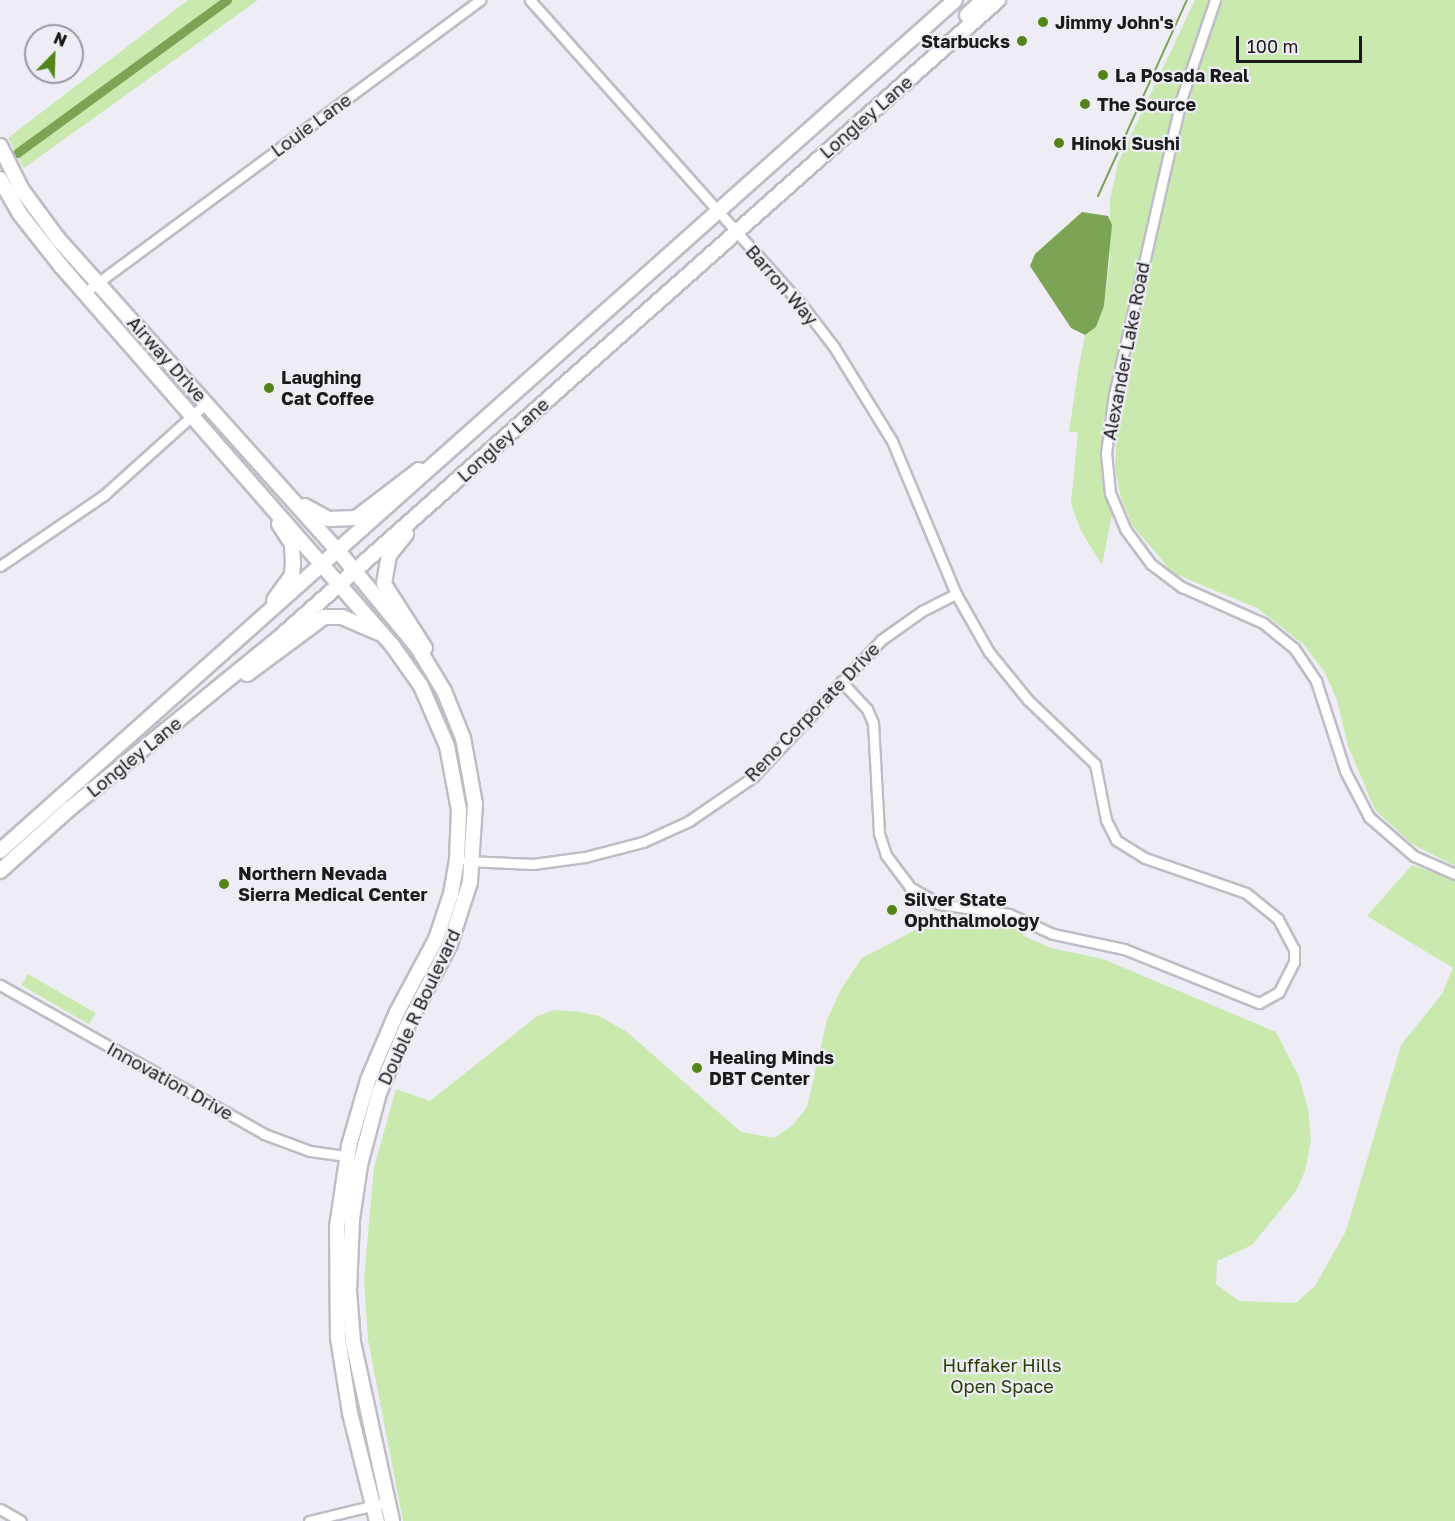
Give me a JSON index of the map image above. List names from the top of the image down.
{
  "streets": {
    "main road": ["Longley Lane", "Airway Drive", "Double R Boulevard"],
    "street": [
      "Louie Lane",
      "Barron Way",
      "Alexander Lake Road",
      "Reno Corporate Drive",
      "Innovation Drive"
    ]
  },
  "crossings": [
    ["Longley Lane", "Barron Way"],
    ["Longley Lane", "Airway Drive"],
    ["Longley Lane", "Double R Boulevard"],
    ["Louie Lane", "Airway Drive"],
    ["Barron Way", "Reno Corporate Drive"],
    ["Airway Drive", "Double R Boulevard"],
    ["Reno Corporate Drive", "Double R Boulevard"],
    ["Double R Boulevard", "Innovation Drive"]
  ],
  "parks": ["Huffaker Hills Open Space"],
  "places": [
    "Jimmy John's",
    "Starbucks",
    "La Posada Real",
    "The Source",
    "Hinoki Sushi",
    "Laughing Cat Coffee",
    "Northern Nevada Sierra Medical Center",
    "Silver State Ophthalmology",
    "Healing Minds DBT Center"
  ],
  "scale_bar": "100 m",
  "north": "top right"
}
